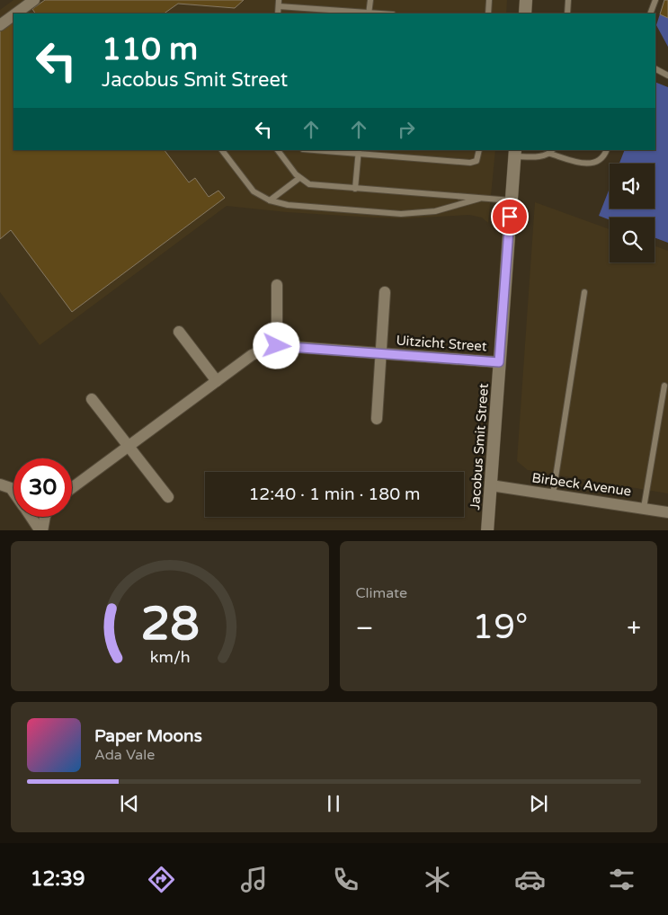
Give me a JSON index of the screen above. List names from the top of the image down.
{
  "streets": {
    "street": ["Uitzicht Street", "Jacobus Smit Street", "Birbeck Avenue"]
  },
  "crossings": [
    ["Uitzicht Street", "Jacobus Smit Street"],
    ["Jacobus Smit Street", "Birbeck Avenue"]
  ],
  "page": {
    "turn": ["110 m", "Jacobus Smit Street"],
    "limit": "30",
    "trip": "12:40 · 1 min · 180 m",
    "tile": "Climate",
    "heat": ["−", "19°", "+"],
    "song": ["Paper Moons", "Ada Vale"],
    "tabs": "12:39",
    "gauge": ["28", "km/h"]
  }
}
